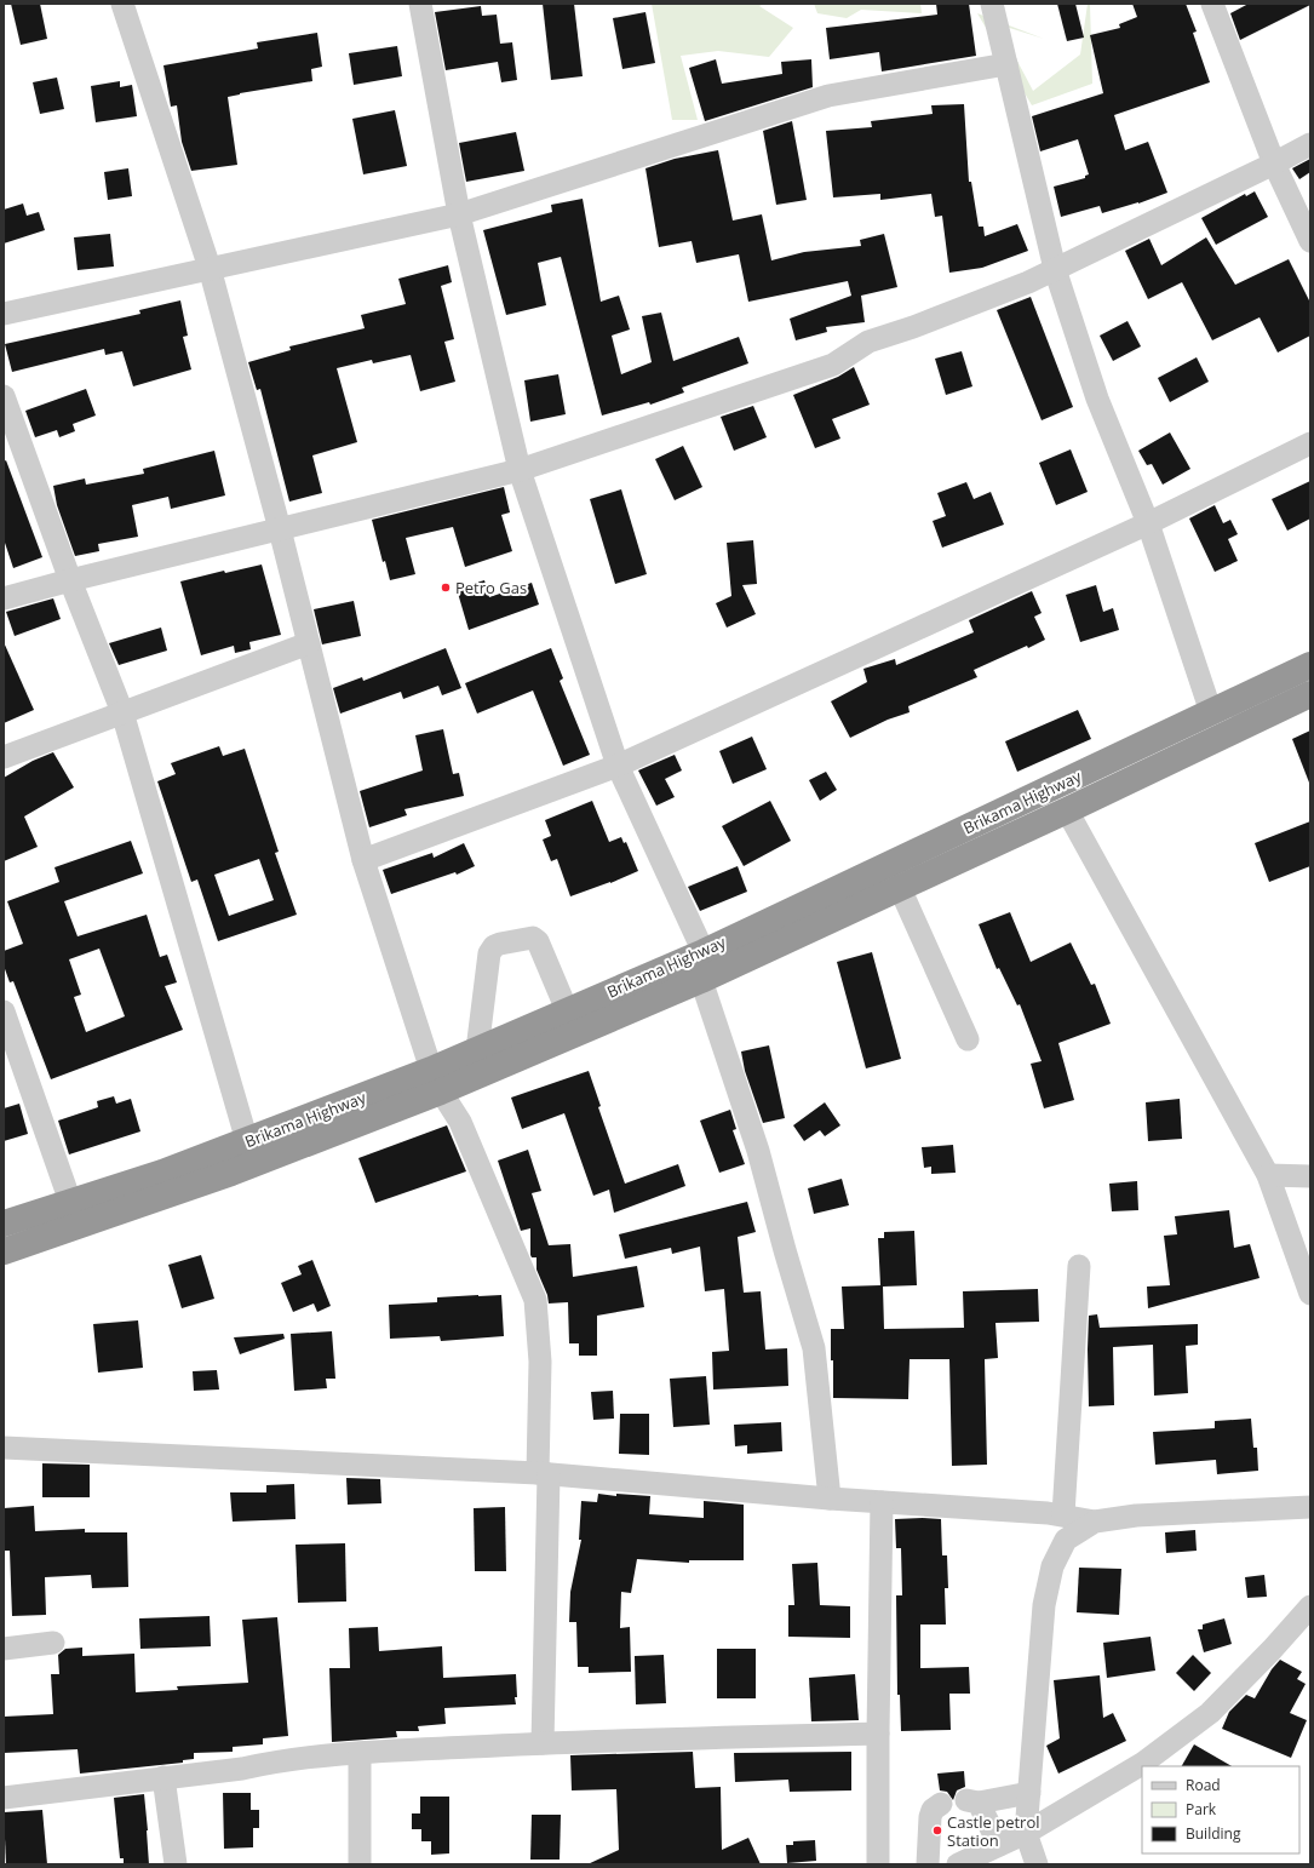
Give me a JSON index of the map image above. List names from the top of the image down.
{
  "streets": {
    "highway": ["Brikama Highway"]
  },
  "places": ["Petro Gas", "Castle petrol Station"],
  "legend": ["Road", "Park", "Building"]
}
